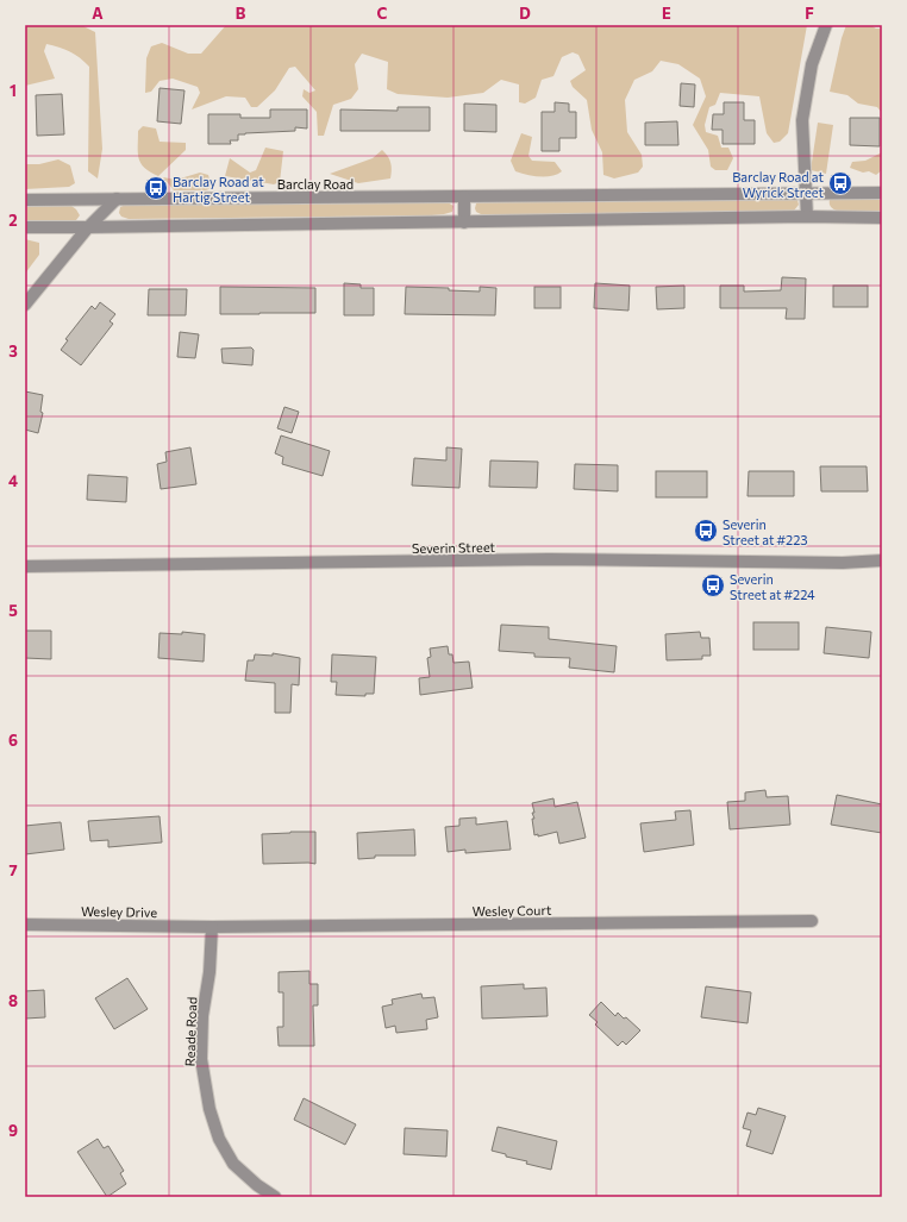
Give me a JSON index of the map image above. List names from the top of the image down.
{
  "streets": {
    "street": [
      "Barclay Road",
      "Severin Street",
      "Wesley Court",
      "Wesley Drive",
      "Reade Road"
    ]
  },
  "crossings": [
    ["Wesley Court", "Wesley Drive"],
    ["Wesley Court", "Reade Road"],
    ["Wesley Drive", "Reade Road"]
  ],
  "places": {
    "bus stop": [
      "Barclay Road at Wyrick Street",
      "Barclay Road at Hartig Street",
      "Severin Street at #223",
      "Severin Street at #224"
    ]
  },
  "grid": {
    "columns": [
      "A",
      "B",
      "C",
      "D",
      "E",
      "F"
    ],
    "rows": [
      "1",
      "2",
      "3",
      "4",
      "5",
      "6",
      "7",
      "8",
      "9"
    ]
  }
}
